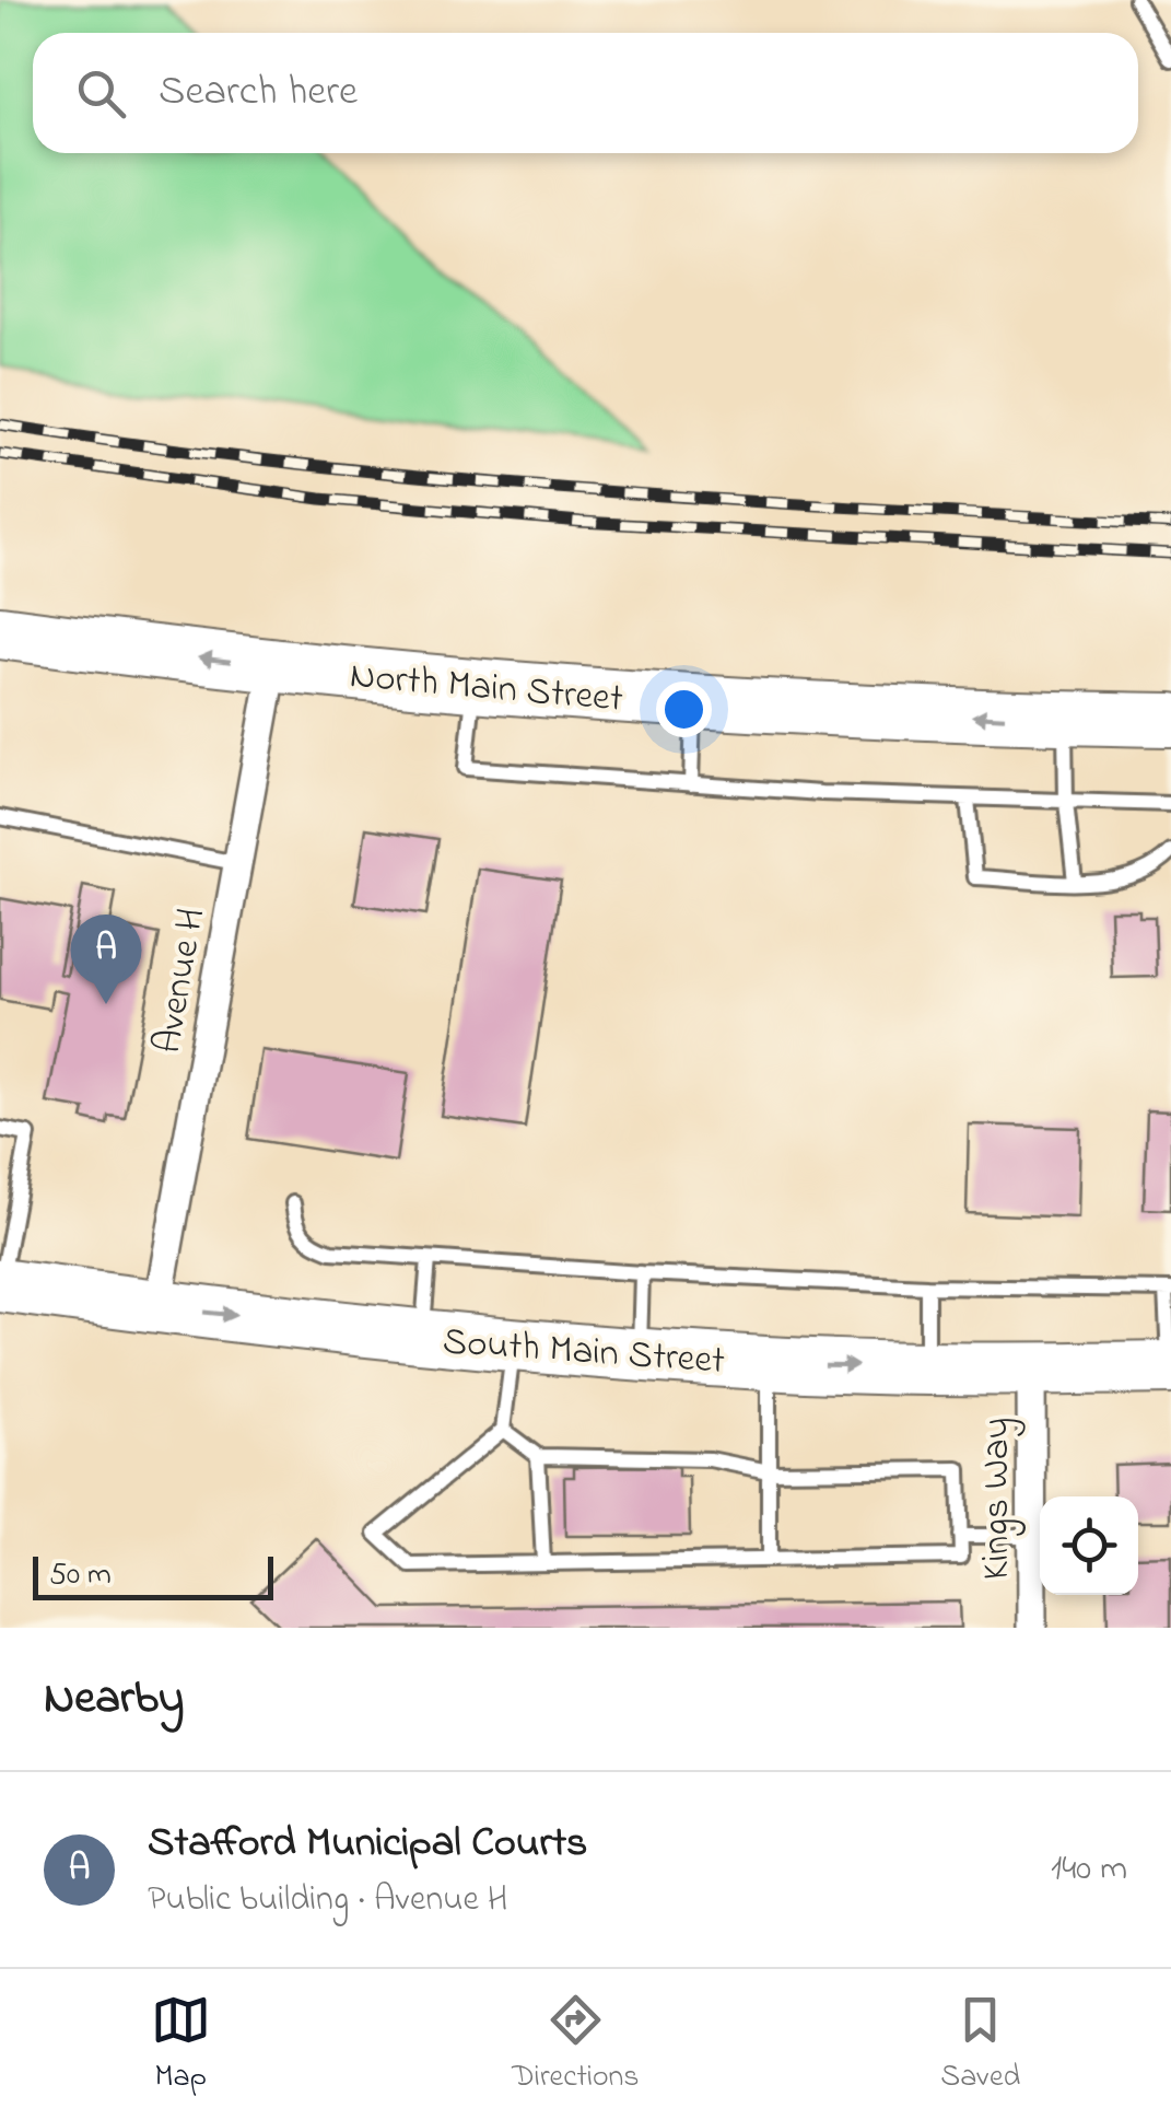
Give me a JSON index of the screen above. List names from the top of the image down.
{
  "streets": {
    "highway": ["North Main Street", "South Main Street"],
    "street": ["Avenue H", "Kings Way"]
  },
  "crossings": [
    ["North Main Street", "Avenue H"],
    ["Avenue H", "South Main Street"],
    ["South Main Street", "Kings Way"]
  ],
  "one_way": ["North Main Street", "South Main Street"],
  "scale_bar": "50 m",
  "page": {
    "search": "Search here",
    "pins": "A",
    "scale": "50 m",
    "heading": "Nearby",
    "list": [
      {
        "mark": "A",
        "name": "Stafford Municipal Courts",
        "note": "Public building · Avenue H",
        "value": "140 m"
      }
    ],
    "nav": ["Map", "Directions", "Saved"]
  }
}
